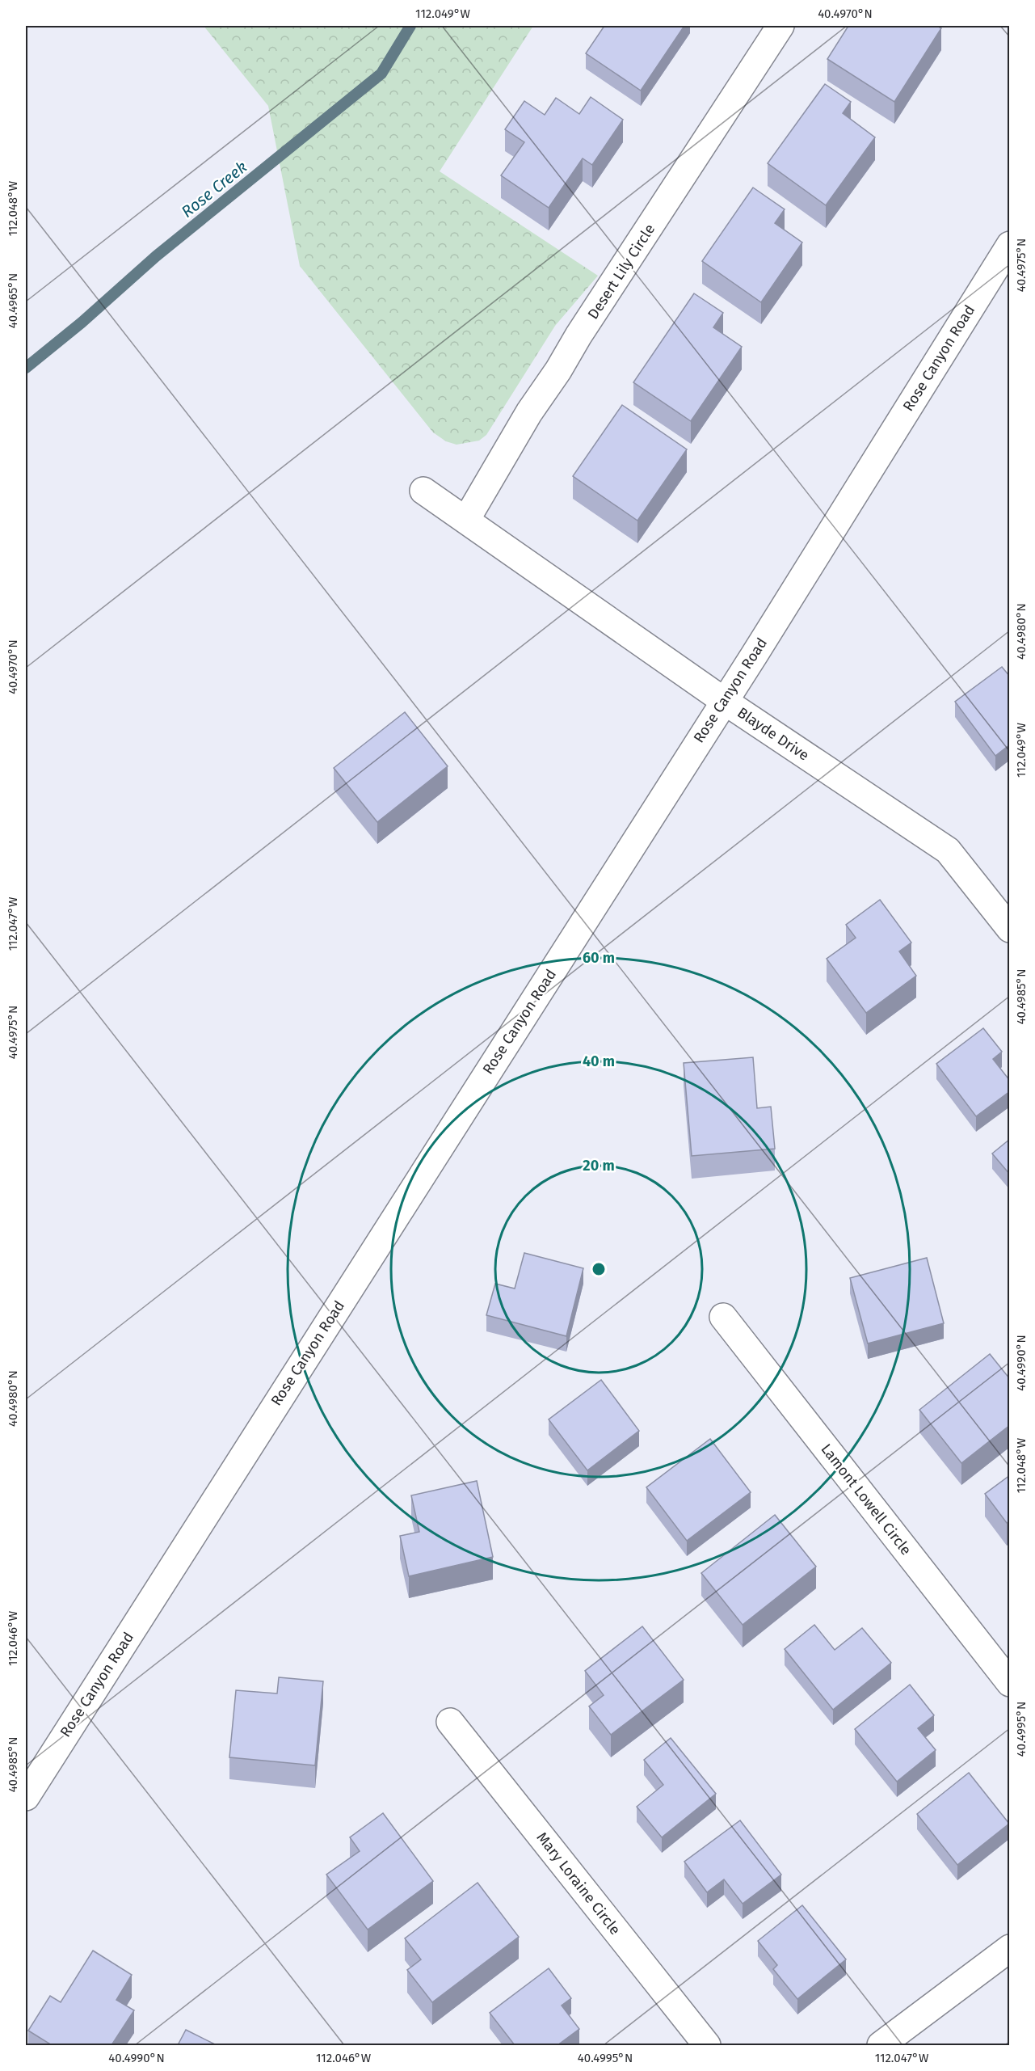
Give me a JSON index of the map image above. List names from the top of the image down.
{
  "streets": {
    "street": [
      "Desert Lily Circle",
      "Rose Canyon Road",
      "Blayde Drive",
      "Lamont Lowell Circle",
      "Mary Loraine Circle"
    ]
  },
  "crossings": [
    ["Desert Lily Circle", "Blayde Drive"],
    ["Rose Canyon Road", "Blayde Drive"]
  ],
  "water": ["Rose Creek"],
  "coordinates": [
    "112.049°W",
    "40.4970°N",
    "112.048°W",
    "40.4975°N",
    "40.4965°N",
    "40.4980°N",
    "112.047°W",
    "40.4985°N",
    "40.4990°N",
    "112.046°W",
    "40.4995°N"
  ],
  "rings": ["60 m", "40 m", "20 m"]
}
